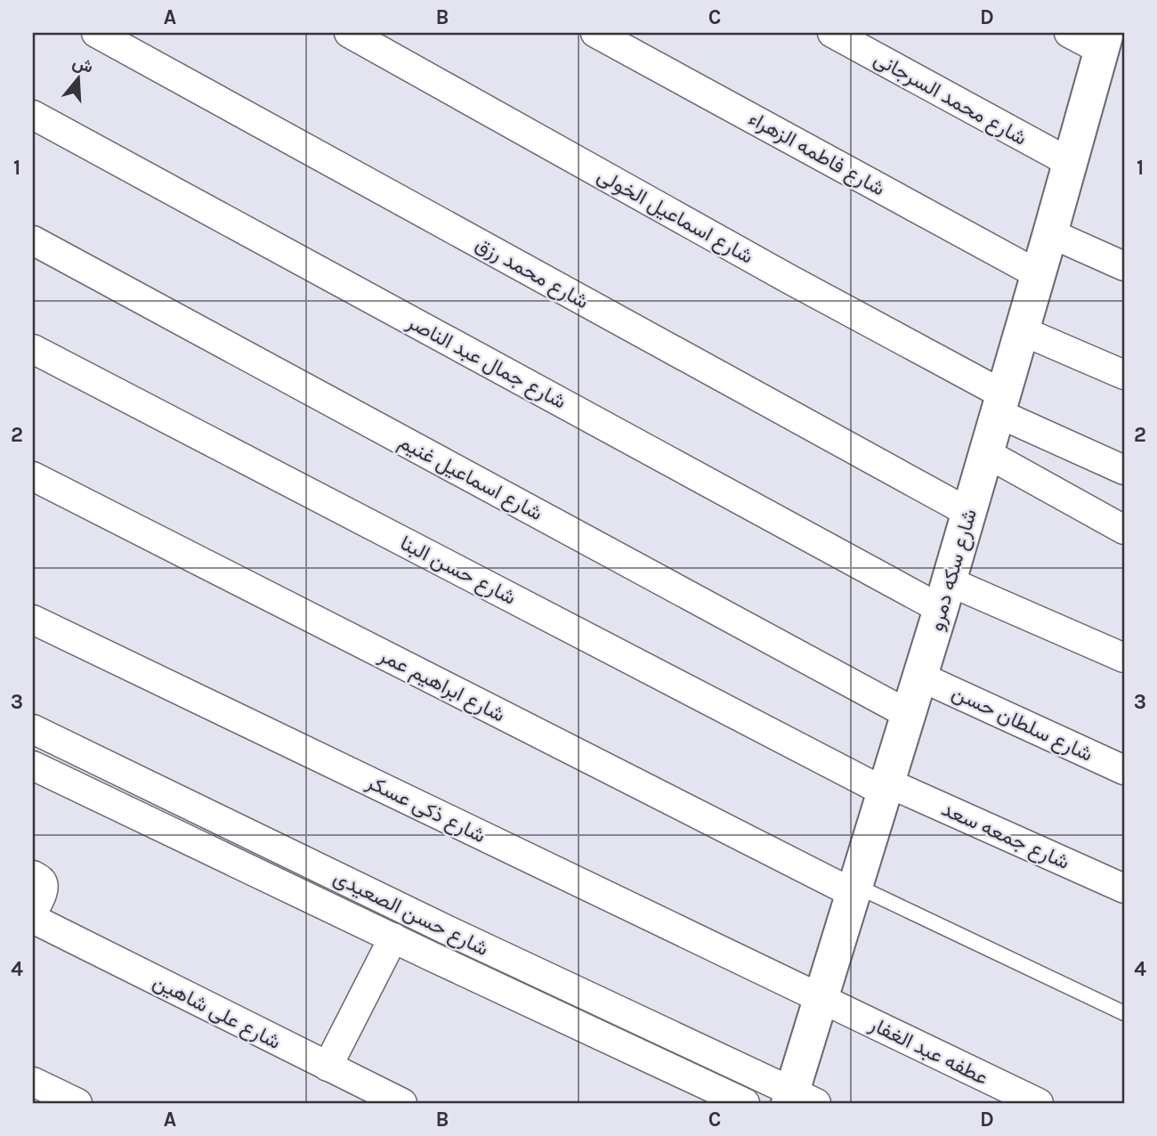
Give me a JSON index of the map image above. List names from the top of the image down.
{
  "streets": {
    "main road": ["شارع سكه دمرو"],
    "street": [
      "شارع محمد السرجانى",
      "شارع فاطمه الزهراء",
      "شارع اسماعيل الخولى",
      "شارع محمد رزق",
      "شارع جمال عبد الناصر",
      "شارع اسماعيل غنيم",
      "شارع حسن البنا",
      "شارع ابراهيم عمر",
      "شارع سلطان حسن",
      "شارع ذكى عسكر",
      "شارع جمعه سعد",
      "شارع حسن الصعيدى",
      "شارع على شاهين",
      "عطفه عبد الغفار"
    ]
  },
  "crossings": [
    ["شارع محمد السرجانى", "شارع سكه دمرو"],
    ["شارع فاطمه الزهراء", "شارع سكه دمرو"],
    ["شارع اسماعيل الخولى", "شارع سكه دمرو"],
    ["شارع محمد رزق", "شارع سكه دمرو"],
    ["شارع جمال عبد الناصر", "شارع سكه دمرو"],
    ["شارع اسماعيل غنيم", "شارع سكه دمرو"],
    ["شارع حسن البنا", "شارع سكه دمرو"],
    ["شارع حسن البنا", "شارع جمعه سعد"],
    ["شارع سكه دمرو", "شارع ابراهيم عمر"],
    ["شارع سكه دمرو", "شارع سلطان حسن"],
    ["شارع سكه دمرو", "شارع ذكى عسكر"],
    ["شارع سكه دمرو", "شارع جمعه سعد"],
    ["شارع سكه دمرو", "شارع حسن الصعيدى"],
    ["شارع سكه دمرو", "عطفه عبد الغفار"],
    ["شارع ذكى عسكر", "عطفه عبد الغفار"]
  ],
  "north": "top",
  "grid": {
    "columns": [
      "A",
      "B",
      "C",
      "D"
    ],
    "rows": [
      "1",
      "2",
      "3",
      "4"
    ]
  }
}
